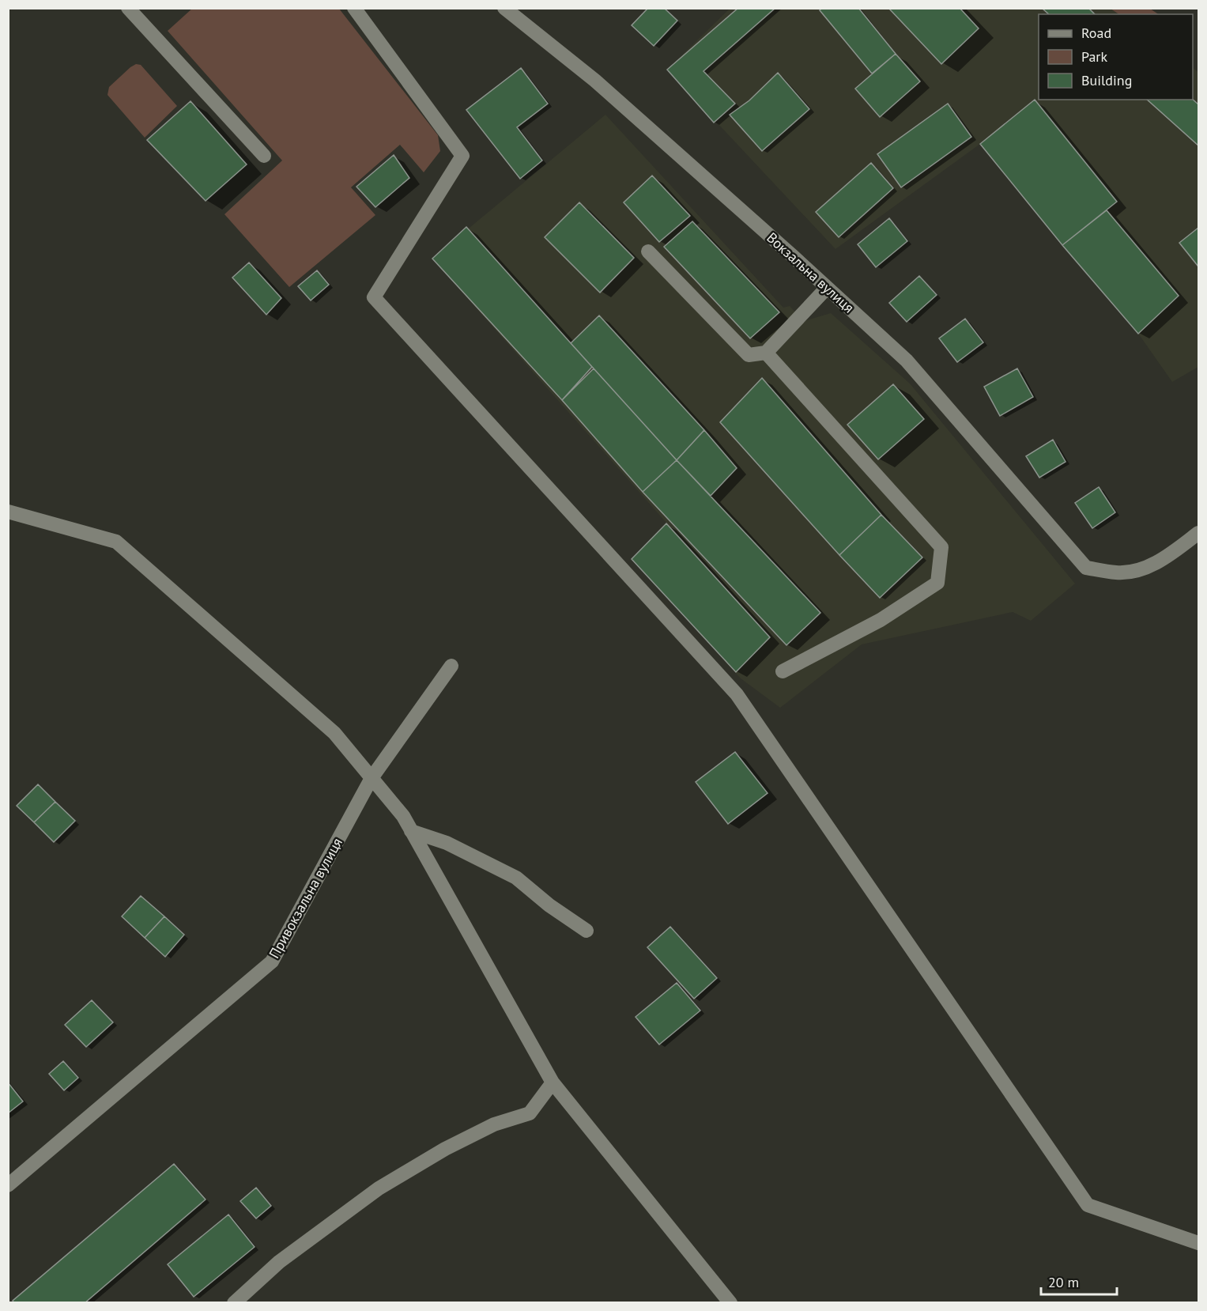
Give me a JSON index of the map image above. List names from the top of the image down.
{
  "streets": {
    "street": ["Вокзальна вулиця", "Привокзальна вулиця"]
  },
  "legend": ["Road", "Park", "Building"],
  "scale_bar": "20 m"
}
